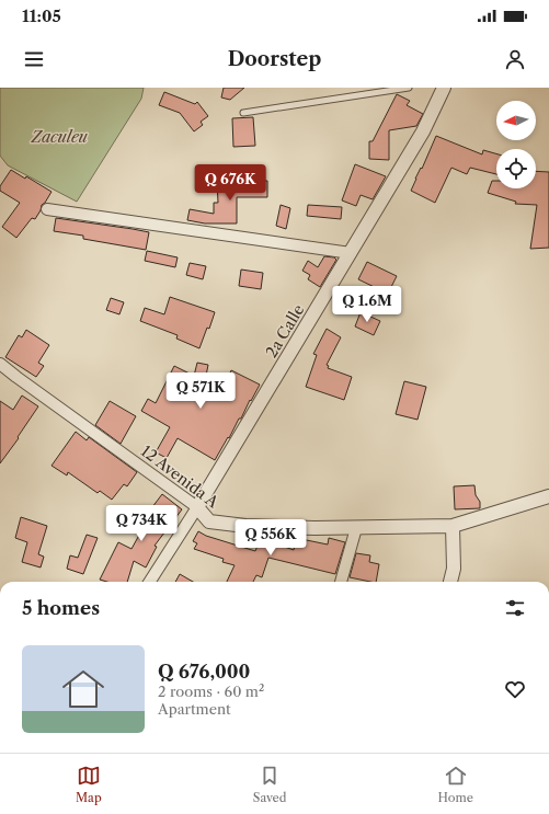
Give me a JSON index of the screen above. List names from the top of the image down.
{
  "streets": {
    "street": ["2a Calle", "12 Avenida A"]
  },
  "crossings": [
    ["2a Calle", "12 Avenida A"]
  ],
  "parks": ["Zaculeu"],
  "north": "left",
  "page": {
    "status": "11:05",
    "header": "Doorstep",
    "price": [
      "Q 676K",
      "Q 1.6M",
      "Q 571K",
      "Q 734K",
      "Q 556K"
    ],
    "heading": "5 homes",
    "list": [
      {
        "name": "Q 676,000",
        "note": "2 rooms · 60 m² · Apartment"
      }
    ],
    "tabs": ["Map", "Saved", "Home"]
  }
}
